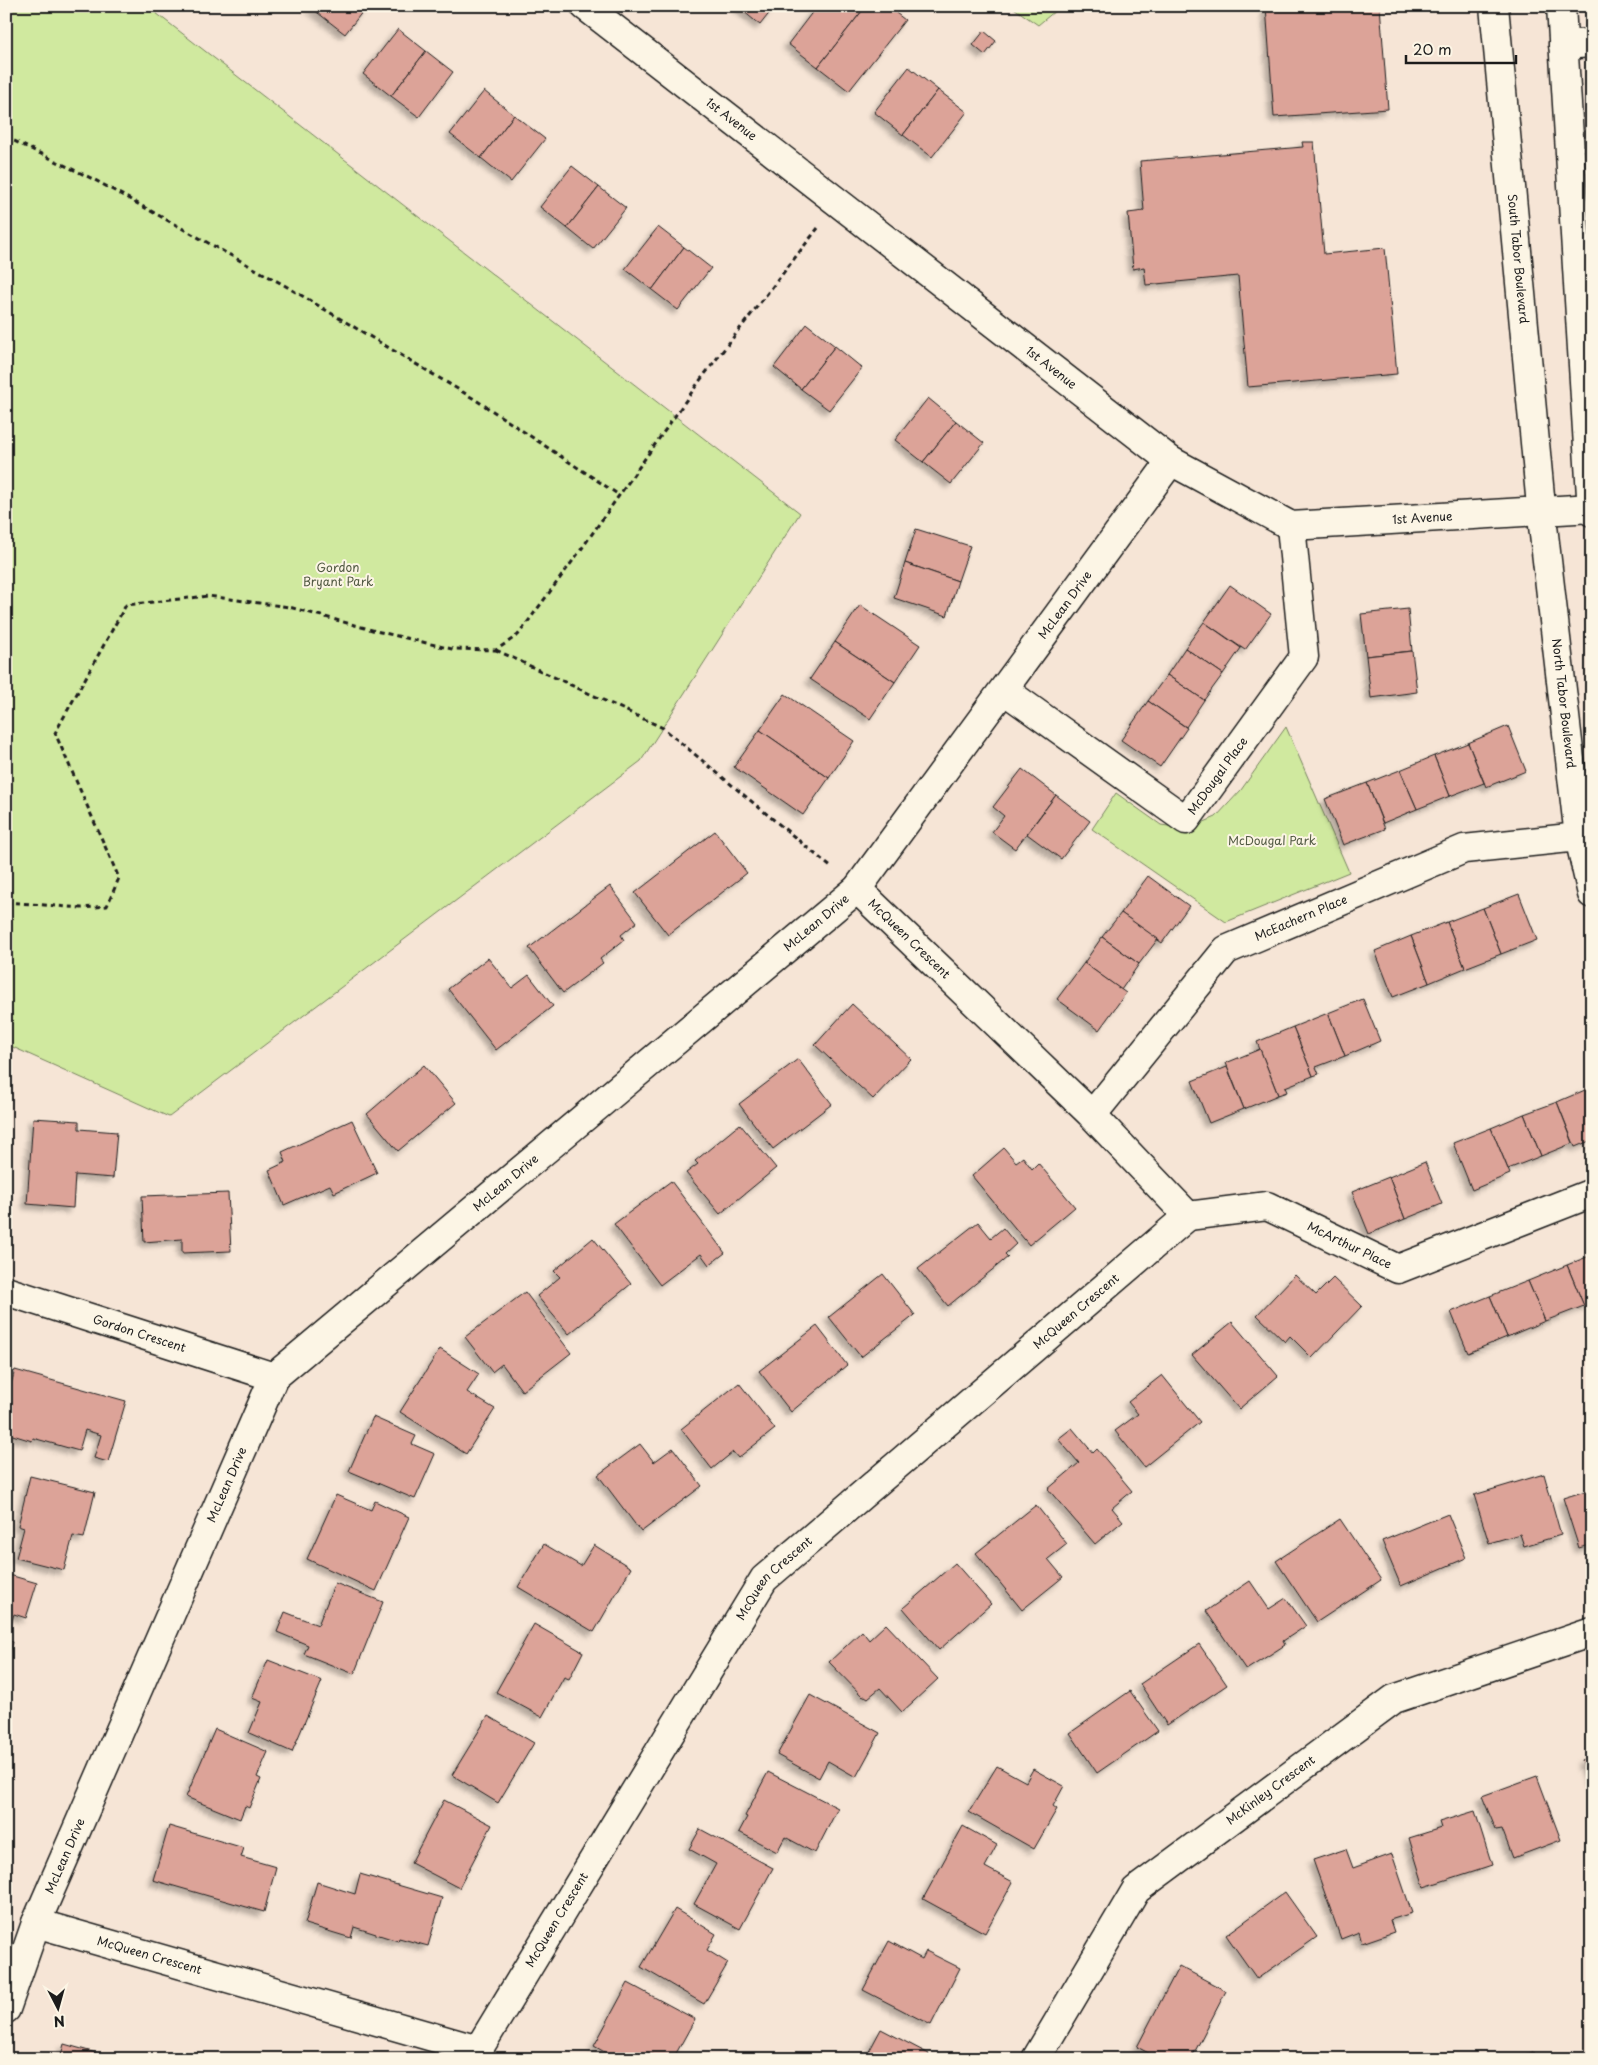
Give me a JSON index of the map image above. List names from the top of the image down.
{
  "streets": {
    "street": [
      "1st Avenue",
      "South Tabor Boulevard",
      "McLean Drive",
      "North Tabor Boulevard",
      "McDougal Place",
      "McEachern Place",
      "McQueen Crescent",
      "McArthur Place",
      "Gordon Crescent",
      "McKinley Crescent"
    ]
  },
  "crossings": [
    ["1st Avenue", "South Tabor Boulevard"],
    ["1st Avenue", "McLean Drive"],
    ["1st Avenue", "North Tabor Boulevard"],
    ["1st Avenue", "McDougal Place"],
    ["South Tabor Boulevard", "North Tabor Boulevard"],
    ["McLean Drive", "McDougal Place"],
    ["McLean Drive", "McQueen Crescent"],
    ["McLean Drive", "Gordon Crescent"],
    ["North Tabor Boulevard", "McEachern Place"],
    ["McEachern Place", "McQueen Crescent"],
    ["McQueen Crescent", "McArthur Place"]
  ],
  "parks": ["Gordon Bryant Park", "McDougal Park"],
  "scale_bar": "20 m",
  "north": "bottom"
}
